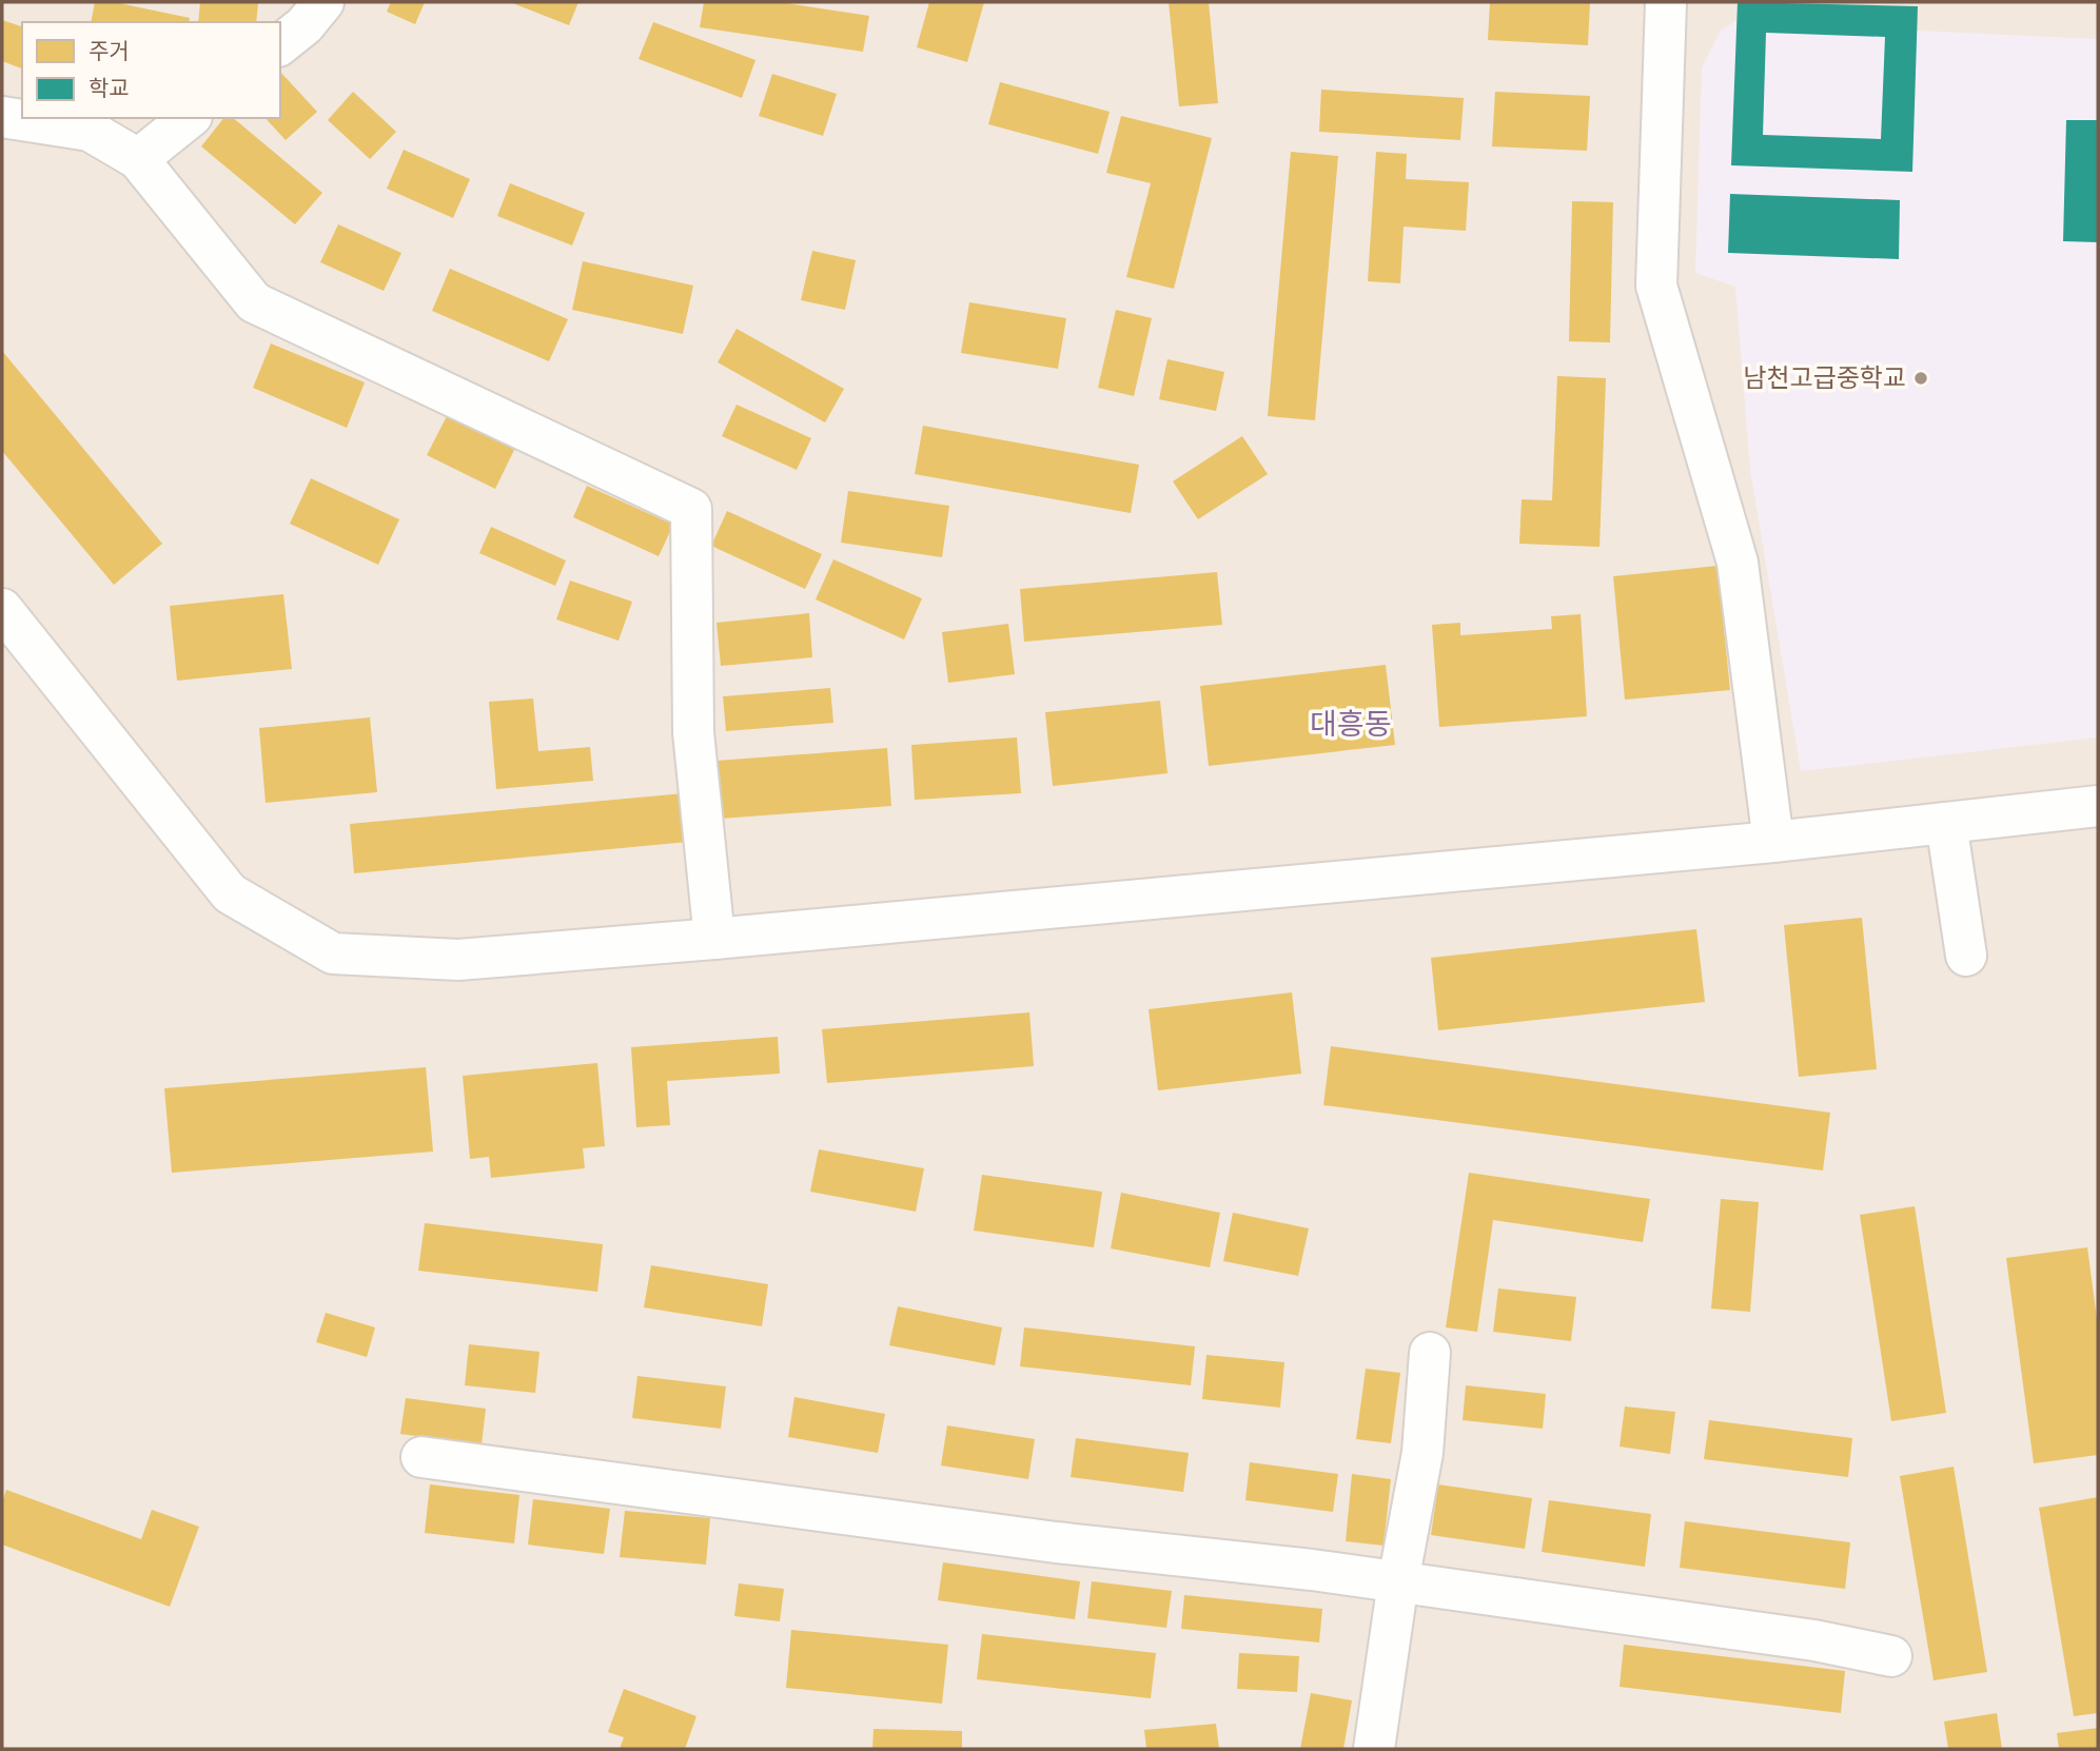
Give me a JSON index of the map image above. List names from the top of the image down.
{
  "districts": ["대흥동"],
  "places": ["남천고급중학교"],
  "legend": ["주거", "학교"]
}
